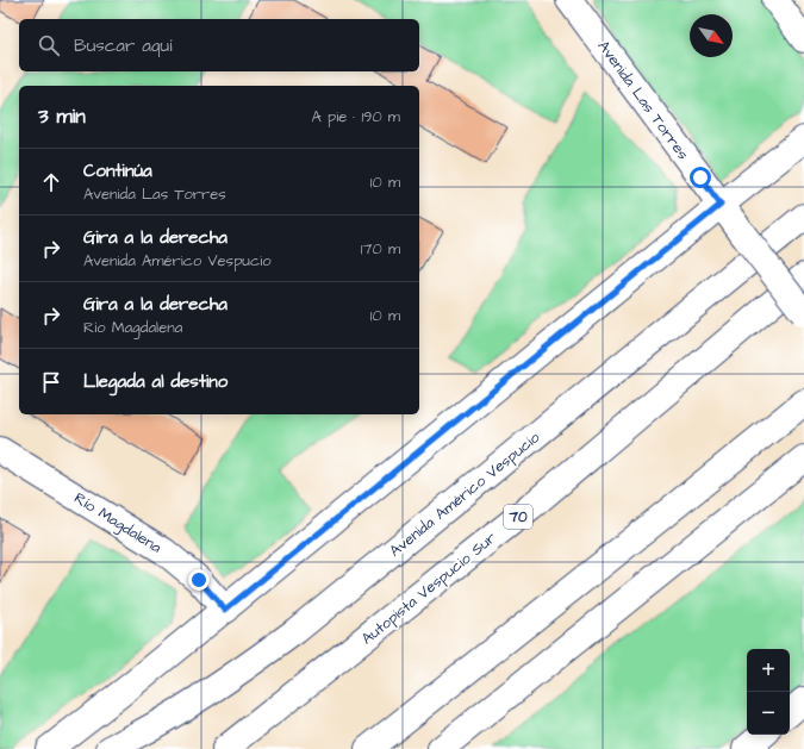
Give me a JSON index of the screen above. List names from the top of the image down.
{
  "streets": {
    "main road": [
      "Avenida Las Torres",
      "Avenida Américo Vespucio",
      "70",
      "Río Magdalena",
      "Autopista Vespucio Sur"
    ]
  },
  "north": "bottom right",
  "page": {
    "search": "Buscar aquí",
    "heading": ["3 min", "A pie · 190 m"],
    "list": [
      ["Continúa", "Avenida Las Torres", "10 m"],
      ["Gira a la derecha", "Avenida Américo Vespucio", "170 m"],
      ["Gira a la derecha", "Río Magdalena", "10 m"],
      "Llegada al destino"
    ],
    "map_buttons": ["+", "−"]
  }
}
